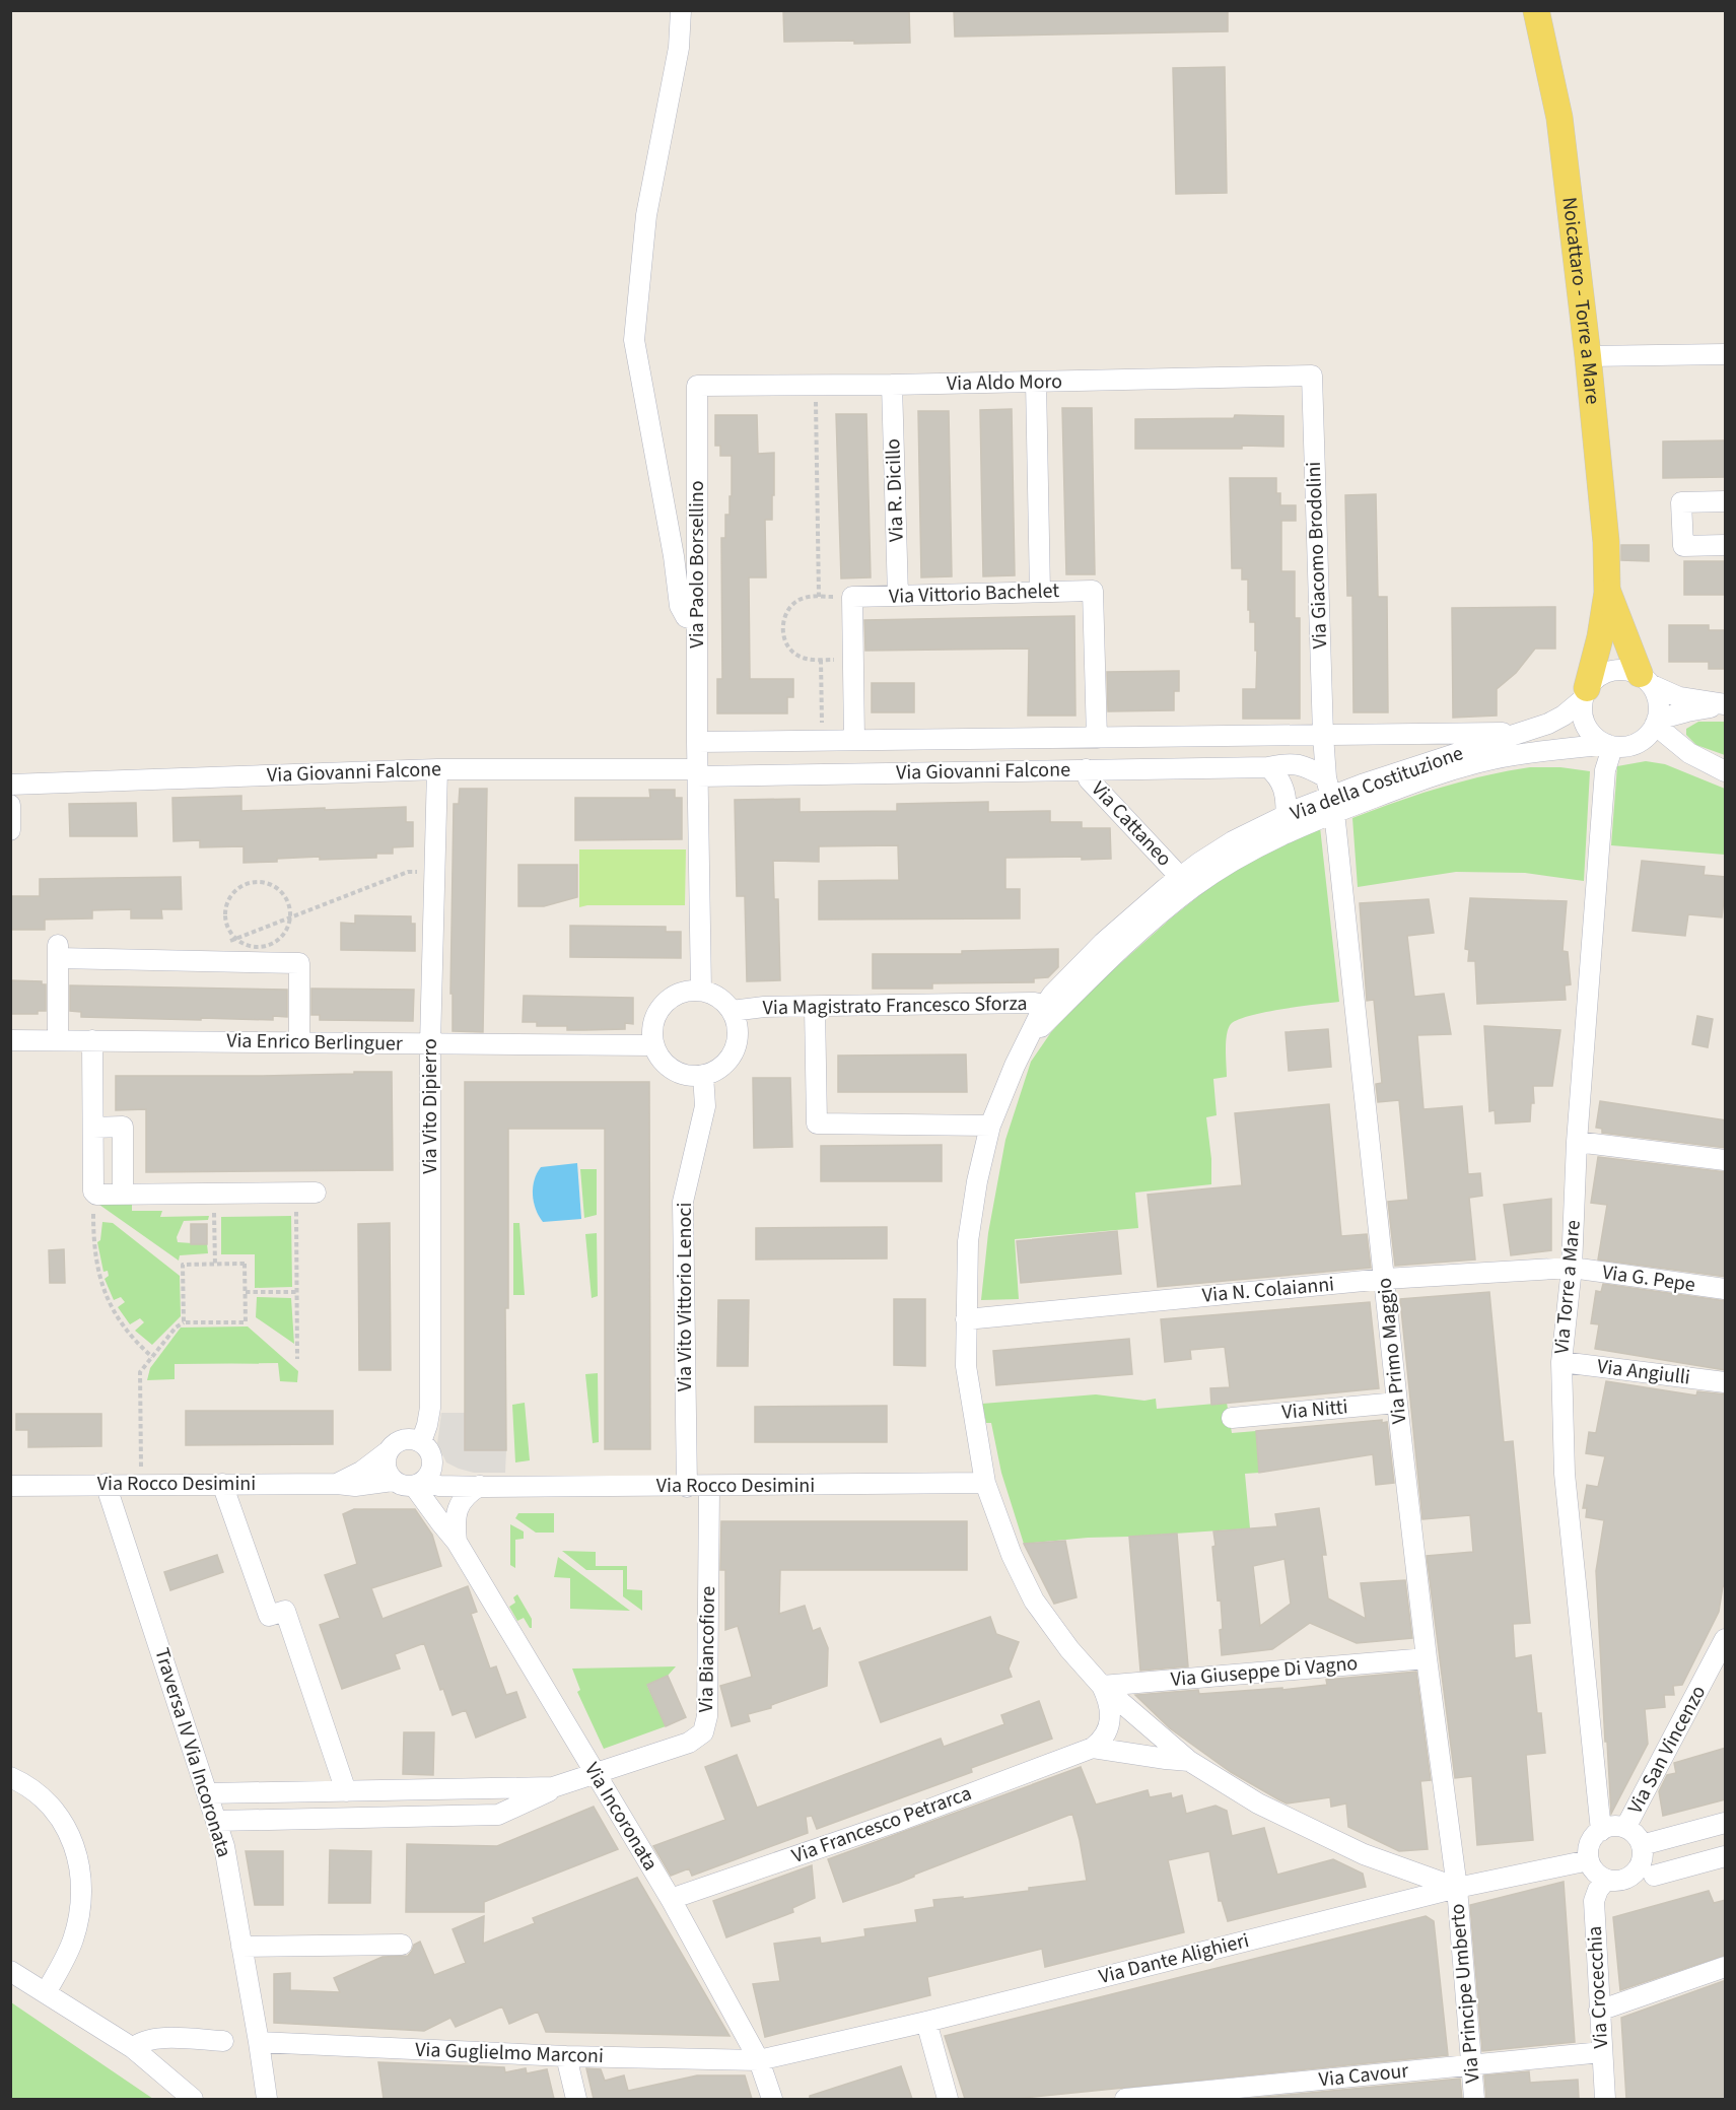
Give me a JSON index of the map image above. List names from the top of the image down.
{
  "streets": {
    "main road": ["Noicattaro - Torre a Mare"],
    "street": [
      "Via Aldo Moro",
      "Via R. Dicillo",
      "Via Giacomo Brodolini",
      "Via Paolo Borsellino",
      "Via Vittorio Bachelet",
      "Via Giovanni Falcone",
      "Via della Costituzione",
      "Via Cattaneo",
      "Via Magistrato Francesco Sforza",
      "Via Enrico Berlinguer",
      "Via Vito Dipierro",
      "Via G. Pepe",
      "Via Torre a Mare",
      "Via N. Colaianni",
      "Via Vito Vittorio Lenoci",
      "Via Primo Maggio",
      "Via Angiulli",
      "Via Nitti",
      "Via Rocco Desimini",
      "Via Biancofiore",
      "Via Giuseppe Di Vagno",
      "Via San Vincenzo",
      "Traversa IV Via Incoronata",
      "Via Incoronata",
      "Via Francesco Petrarca",
      "Via Dante Alighieri",
      "Via Crocecchia",
      "Via Principe Umberto",
      "Via Guglielmo Marconi",
      "Via Cavour"
    ]
  },
  "crossings": [
    ["Noicattaro - Torre a Mare", "Via della Costituzione"],
    ["Noicattaro - Torre a Mare", "Via Torre a Mare"],
    ["Via Aldo Moro", "Via R. Dicillo"],
    ["Via Aldo Moro", "Via Giacomo Brodolini"],
    ["Via Aldo Moro", "Via Paolo Borsellino"],
    ["Via R. Dicillo", "Via Vittorio Bachelet"],
    ["Via Giacomo Brodolini", "Via Giovanni Falcone"],
    ["Via Giacomo Brodolini", "Via della Costituzione"],
    ["Via Giacomo Brodolini", "Via Primo Maggio"],
    ["Via Paolo Borsellino", "Via Giovanni Falcone"],
    ["Via Giovanni Falcone", "Via della Costituzione"],
    ["Via Giovanni Falcone", "Via Cattaneo"],
    ["Via Giovanni Falcone", "Via Vito Dipierro"],
    ["Via Giovanni Falcone", "Via Primo Maggio"],
    ["Via della Costituzione", "Via Cattaneo"],
    ["Via della Costituzione", "Via Magistrato Francesco Sforza"],
    ["Via della Costituzione", "Via Torre a Mare"],
    ["Via della Costituzione", "Via N. Colaianni"],
    ["Via della Costituzione", "Via Primo Maggio"],
    ["Via della Costituzione", "Via Rocco Desimini"],
    ["Via della Costituzione", "Via Giuseppe Di Vagno"],
    ["Via della Costituzione", "Via Dante Alighieri"],
    ["Via della Costituzione", "Via Principe Umberto"],
    ["Via Magistrato Francesco Sforza", "Via Enrico Berlinguer"],
    ["Via Magistrato Francesco Sforza", "Via Vito Vittorio Lenoci"],
    ["Via Enrico Berlinguer", "Via Vito Dipierro"],
    ["Via Enrico Berlinguer", "Via Vito Vittorio Lenoci"],
    ["Via Vito Dipierro", "Via Rocco Desimini"],
    ["Via Vito Dipierro", "Via Incoronata"],
    ["Via G. Pepe", "Via Torre a Mare"],
    ["Via G. Pepe", "Via N. Colaianni"],
    ["Via Torre a Mare", "Via N. Colaianni"],
    ["Via Torre a Mare", "Via Angiulli"],
    ["Via Torre a Mare", "Via San Vincenzo"],
    ["Via Torre a Mare", "Via Dante Alighieri"],
    ["Via Torre a Mare", "Via Crocecchia"],
    ["Via N. Colaianni", "Via Primo Maggio"],
    ["Via Vito Vittorio Lenoci", "Via Rocco Desimini"],
    ["Via Primo Maggio", "Via Nitti"],
    ["Via Primo Maggio", "Via Giuseppe Di Vagno"],
    ["Via Primo Maggio", "Via Dante Alighieri"],
    ["Via Primo Maggio", "Via Principe Umberto"],
    ["Via Rocco Desimini", "Via Biancofiore"],
    ["Via Rocco Desimini", "Traversa IV Via Incoronata"],
    ["Via Rocco Desimini", "Via Incoronata"],
    ["Via Biancofiore", "Via Incoronata"],
    ["Via San Vincenzo", "Via Dante Alighieri"],
    ["Via San Vincenzo", "Via Crocecchia"],
    ["Traversa IV Via Incoronata", "Via Guglielmo Marconi"],
    ["Via Incoronata", "Via Francesco Petrarca"],
    ["Via Incoronata", "Via Dante Alighieri"],
    ["Via Incoronata", "Via Guglielmo Marconi"],
    ["Via Dante Alighieri", "Via Crocecchia"],
    ["Via Dante Alighieri", "Via Principe Umberto"],
    ["Via Dante Alighieri", "Via Guglielmo Marconi"],
    ["Via Crocecchia", "Via Cavour"],
    ["Via Principe Umberto", "Via Cavour"]
  ]
}
